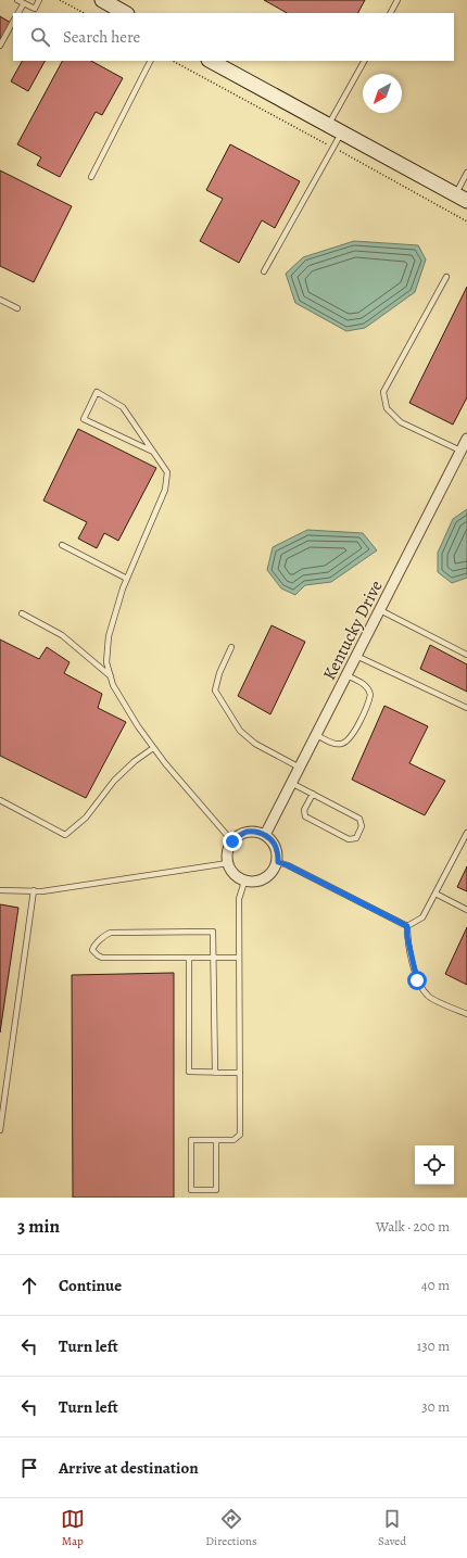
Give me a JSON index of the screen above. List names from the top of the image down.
{
  "streets": {
    "street": ["Kentucky Drive"]
  },
  "north": "bottom left",
  "page": {
    "search": "Search here",
    "heading": ["3 min", "Walk · 200 m"],
    "list": [
      ["Continue", "40 m"],
      ["Turn left", "130 m"],
      ["Turn left", "30 m"],
      "Arrive at destination"
    ],
    "nav": ["Map", "Directions", "Saved"]
  }
}
